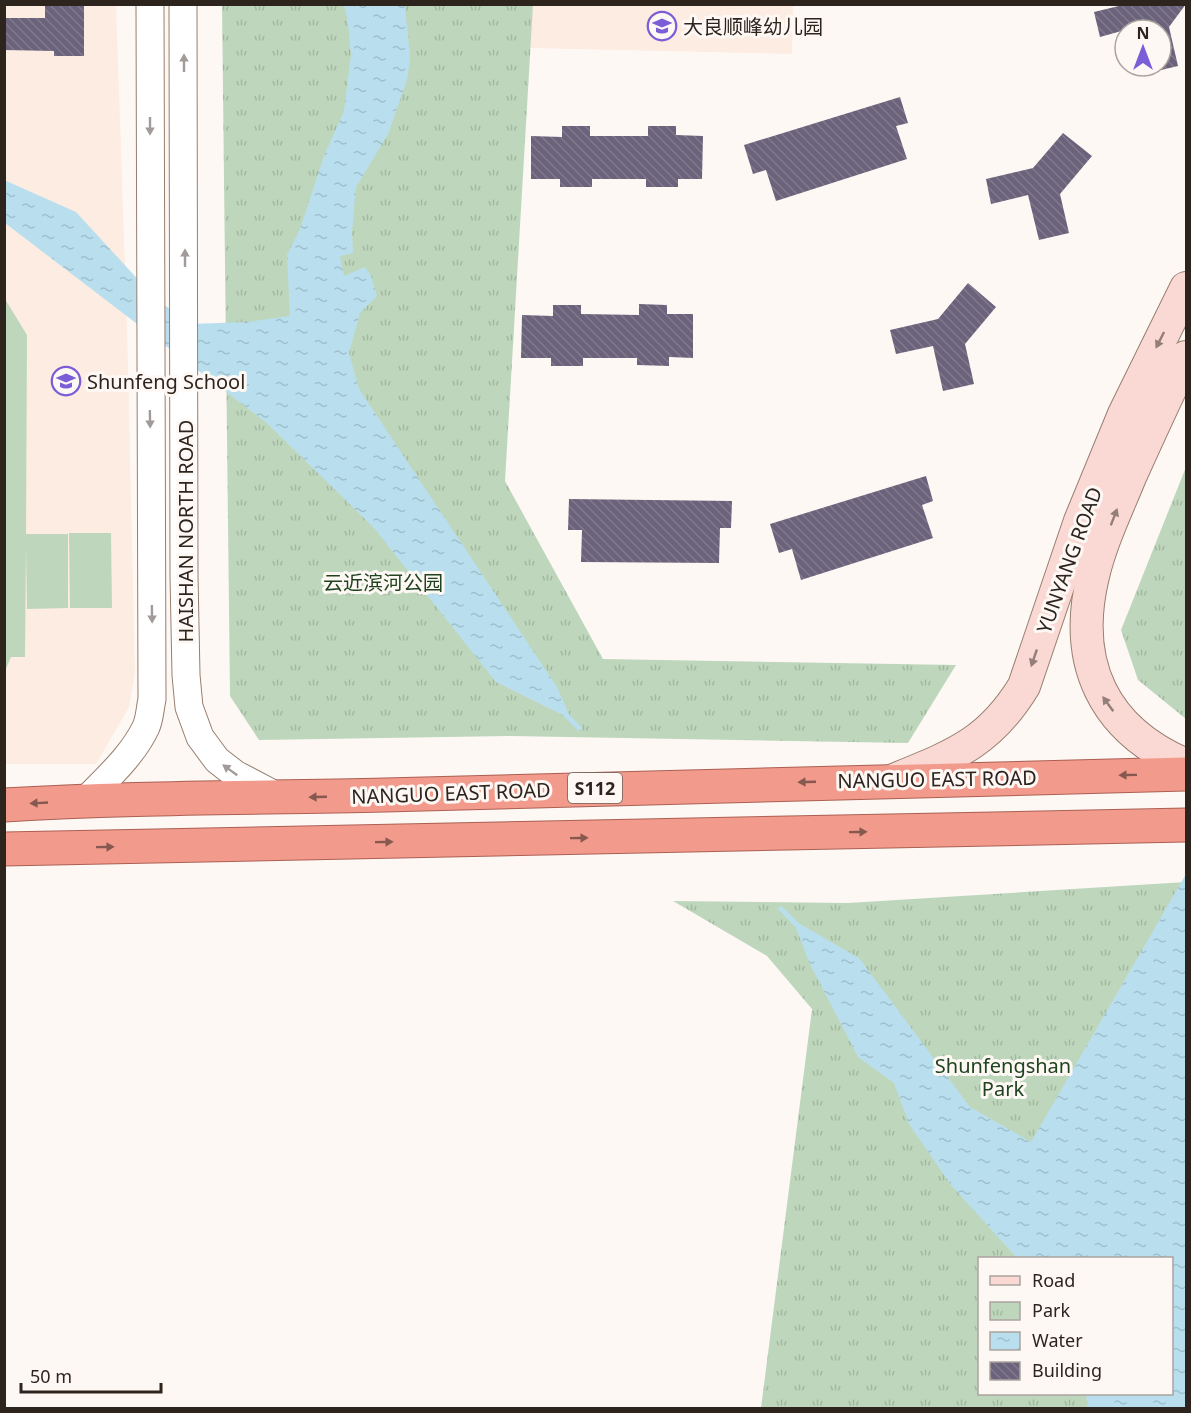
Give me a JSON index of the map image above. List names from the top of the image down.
{
  "streets": {
    "highway": ["NANGUO EAST ROAD", "S112"],
    "main road": ["YUNYANG ROAD"],
    "street": ["HAISHAN NORTH ROAD"]
  },
  "crossings": [
    ["HAISHAN NORTH ROAD", "NANGUO EAST ROAD"],
    ["YUNYANG ROAD", "NANGUO EAST ROAD"]
  ],
  "parks": ["云近滨河公园", "Shunfengshan Park"],
  "places": {
    "school or university": ["大良顺峰幼儿园", "Shunfeng School"]
  },
  "legend": [
    "Road",
    "Park",
    "Water",
    "Building"
  ],
  "scale_bar": "50 m",
  "north": "top"
}
